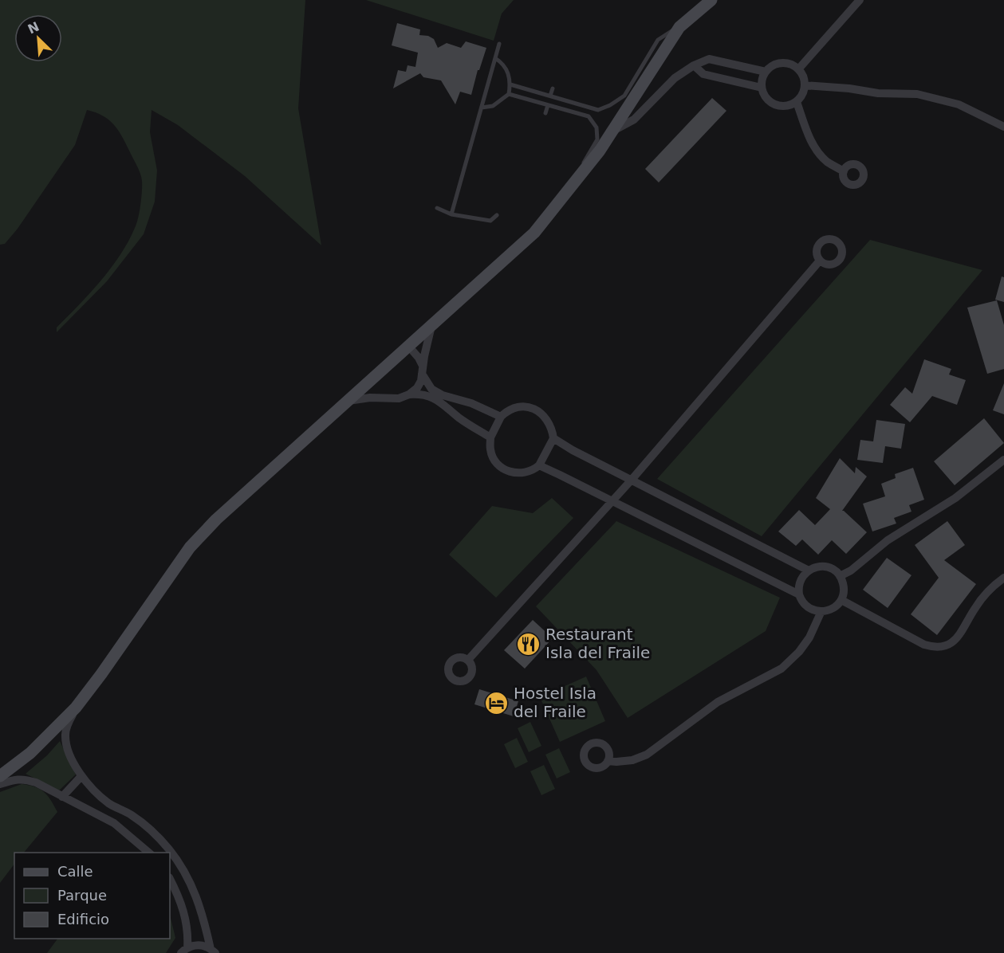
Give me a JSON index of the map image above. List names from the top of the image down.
{
  "places": {
    "restaurant": ["Restaurant Isla del Fraile"],
    "hotel": ["Hostel Isla del Fraile"]
  },
  "legend": ["Calle", "Parque", "Edificio"],
  "north": "top left"
}
